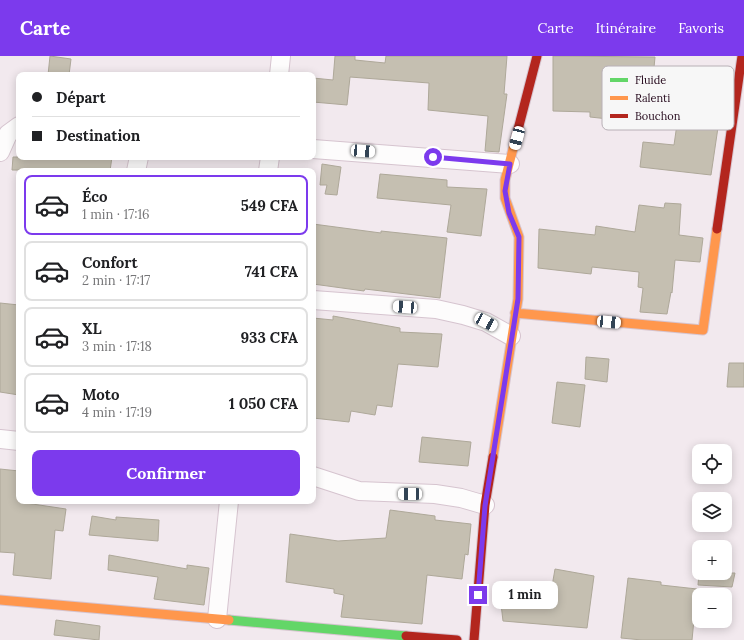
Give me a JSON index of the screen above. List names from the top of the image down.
{
  "legend": ["Fluide", "Ralenti", "Bouchon"],
  "page": {
    "header": "Carte",
    "nav": ["Carte", "Itinéraire", "Favoris"],
    "banner": ["Départ", "Destination"],
    "list": [
      {
        "name": "Éco",
        "note": "1 min · 17:16",
        "value": "549 CFA"
      },
      {
        "name": "Confort",
        "note": "2 min · 17:17",
        "value": "741 CFA"
      },
      {
        "name": "XL",
        "note": "3 min · 17:18",
        "value": "933 CFA"
      },
      {
        "name": "Moto",
        "note": "4 min · 17:19",
        "value": "1 050 CFA"
      }
    ],
    "buttons": "Confirmer",
    "map_buttons": ["+", "−"],
    "bubble": "1 min"
  }
}
